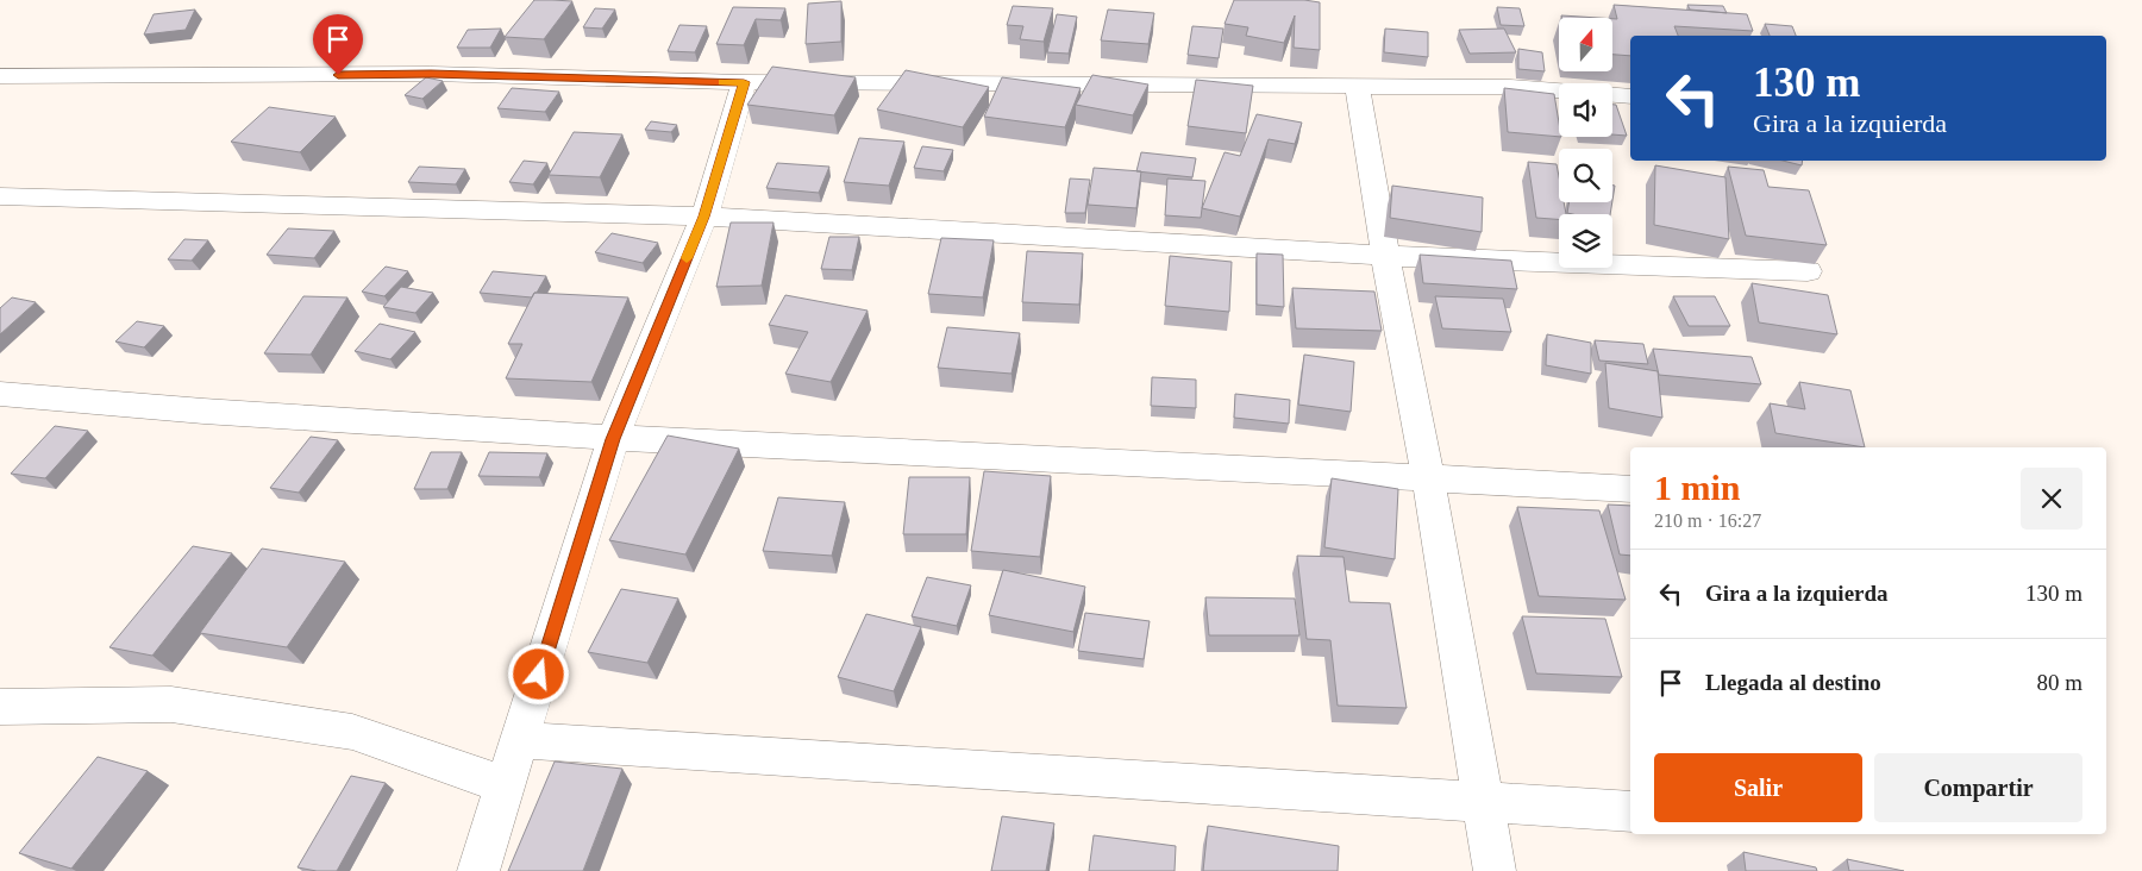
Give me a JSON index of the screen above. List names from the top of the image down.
{
  "north": "top",
  "page": {
    "turn": ["130 m", "Gira a la izquierda"],
    "heading": ["1 min", "210 m · 16:27"],
    "list": [
      {
        "name": "Gira a la izquierda",
        "value": "130 m"
      },
      {
        "name": "Llegada al destino",
        "value": "80 m"
      }
    ],
    "buttons": ["Salir", "Compartir"]
  }
}
